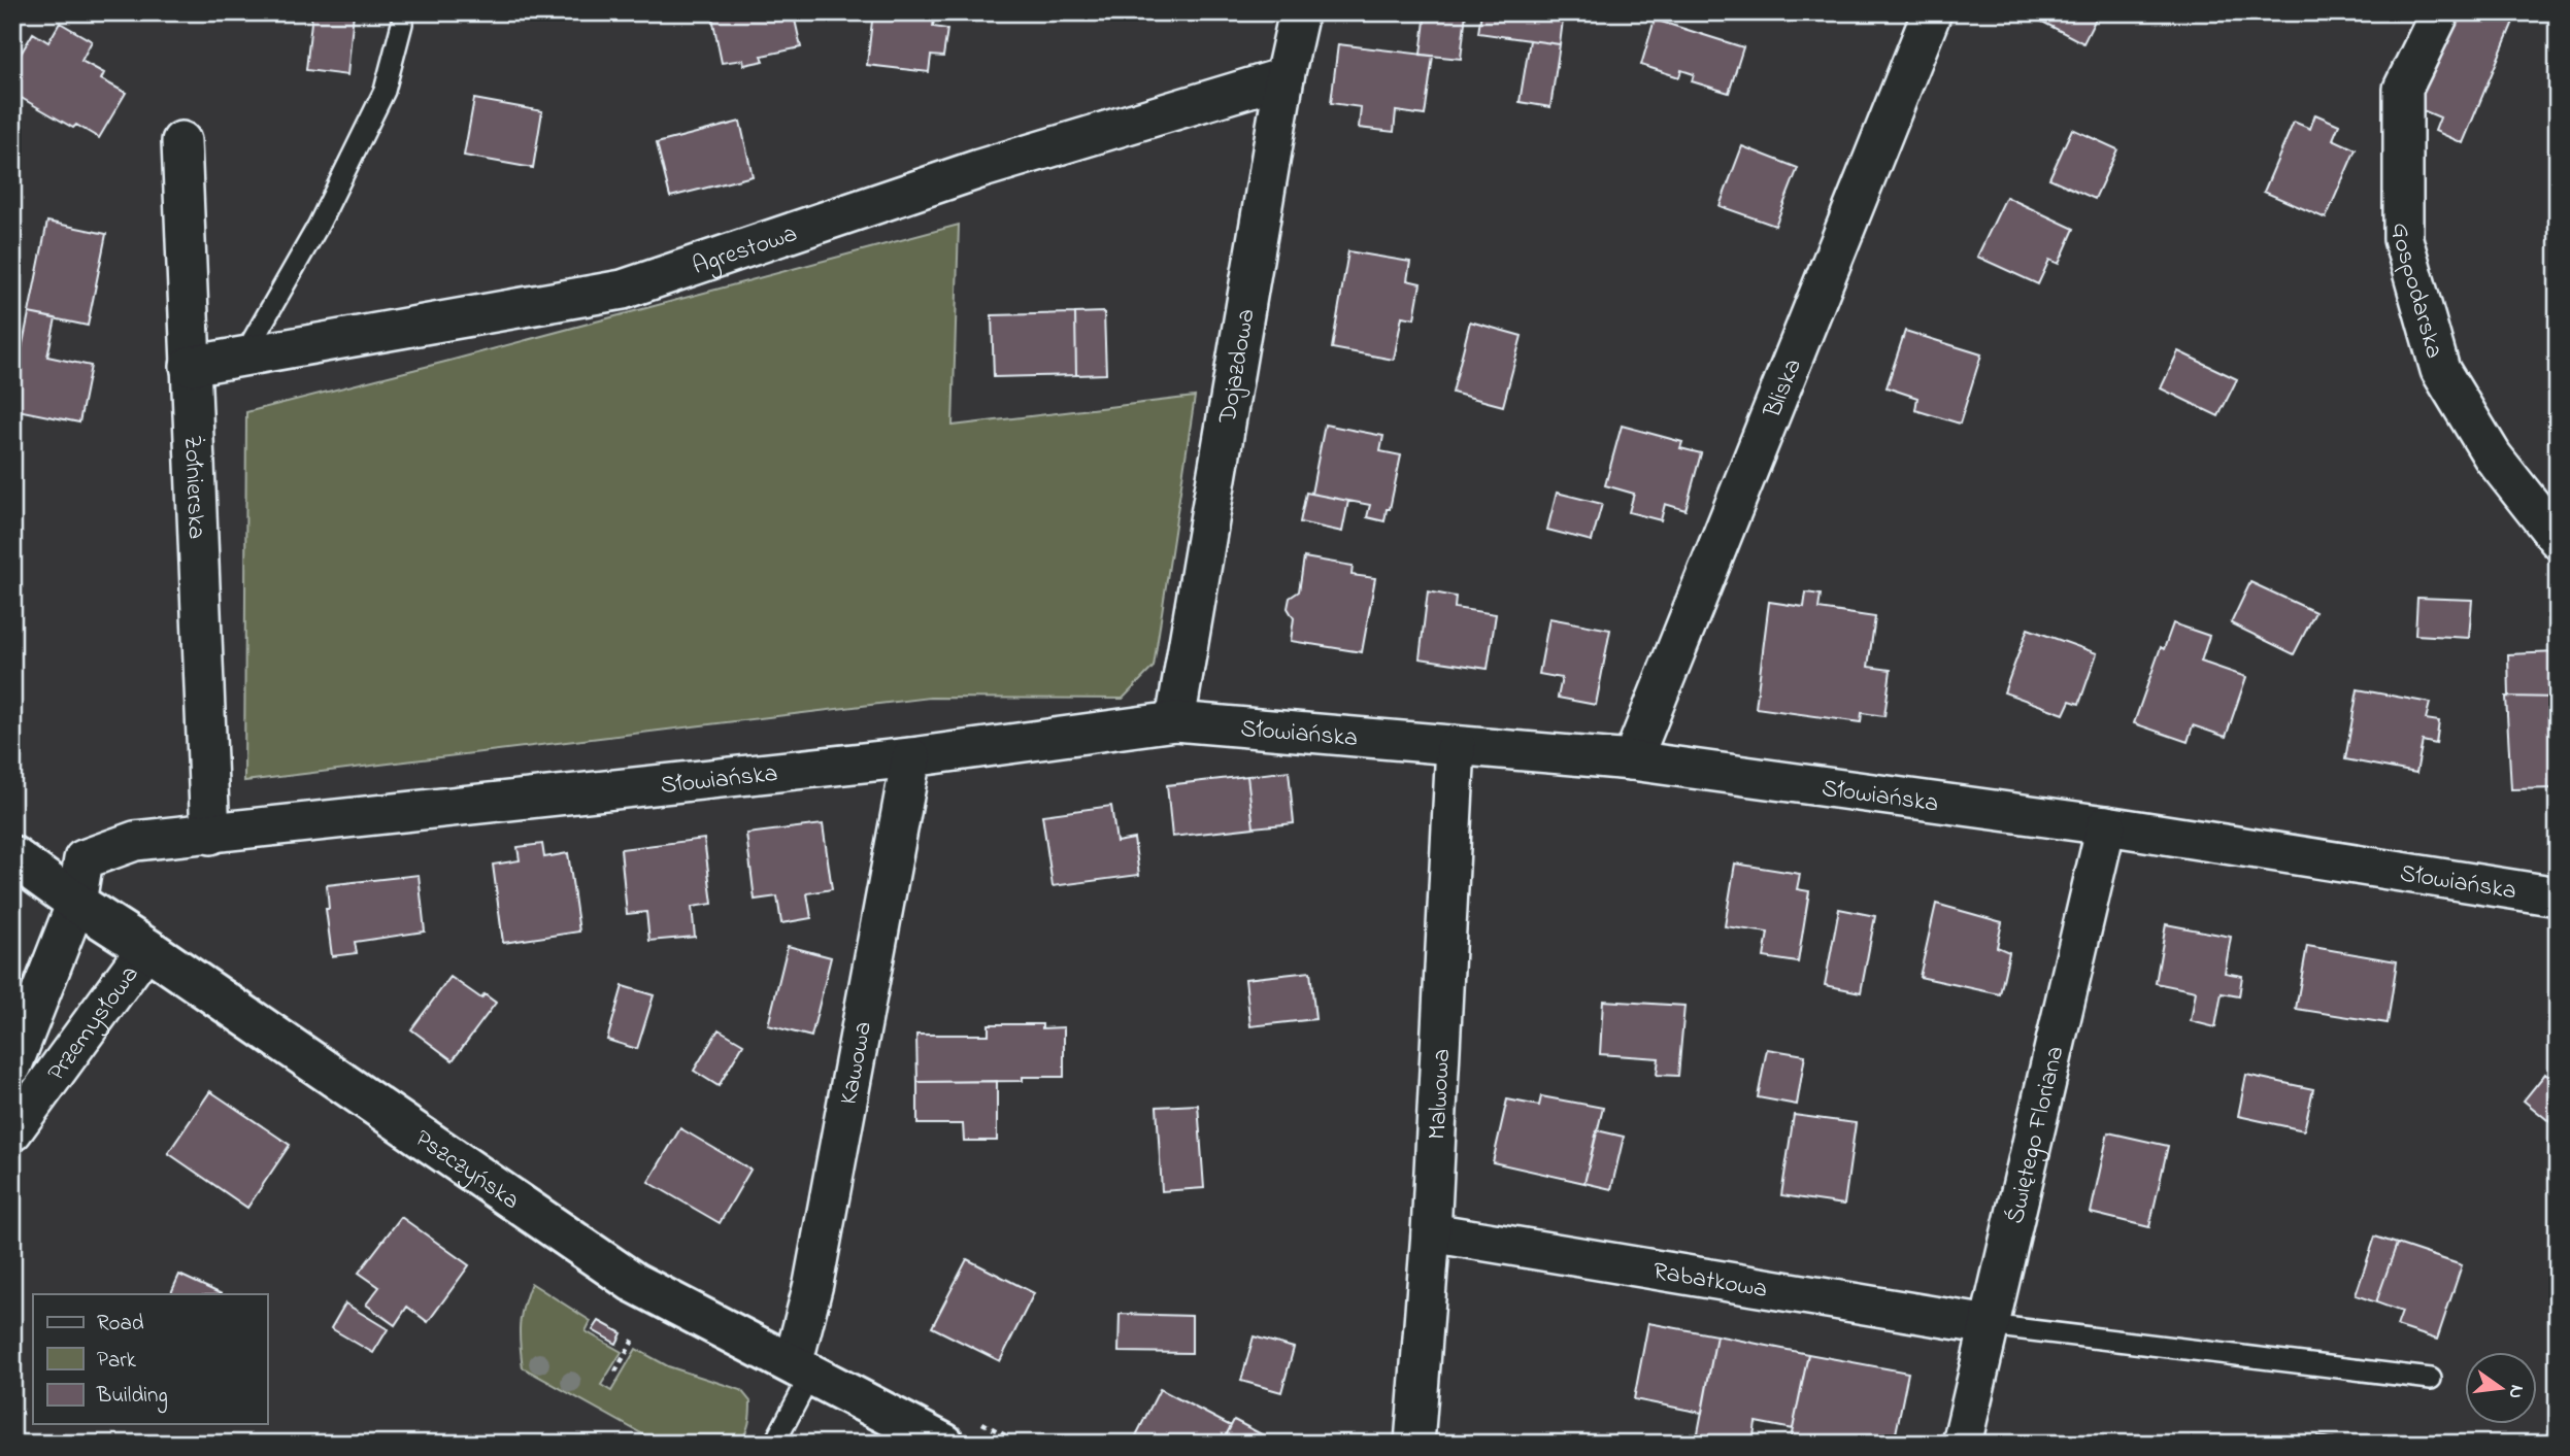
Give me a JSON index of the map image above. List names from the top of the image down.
{
  "streets": {
    "main road": ["Pszczyńska"],
    "street": [
      "Agrestowa",
      "Gospodarska",
      "Dojazdowa",
      "Bliska",
      "Żołnierska",
      "Słowiańska",
      "Przemysłowa",
      "Kawowa",
      "Malwowa",
      "Świętego Floriana",
      "Rabatkowa"
    ]
  },
  "crossings": [
    ["Agrestowa", "Dojazdowa"],
    ["Agrestowa", "Żołnierska"],
    ["Dojazdowa", "Słowiańska"],
    ["Bliska", "Słowiańska"],
    ["Żołnierska", "Słowiańska"],
    ["Słowiańska", "Przemysłowa"],
    ["Słowiańska", "Kawowa"],
    ["Słowiańska", "Malwowa"],
    ["Słowiańska", "Świętego Floriana"],
    ["Słowiańska", "Pszczyńska"],
    ["Przemysłowa", "Pszczyńska"],
    ["Kawowa", "Pszczyńska"],
    ["Malwowa", "Rabatkowa"],
    ["Świętego Floriana", "Rabatkowa"]
  ],
  "legend": ["Road", "Park", "Building"],
  "north": "right"
}
